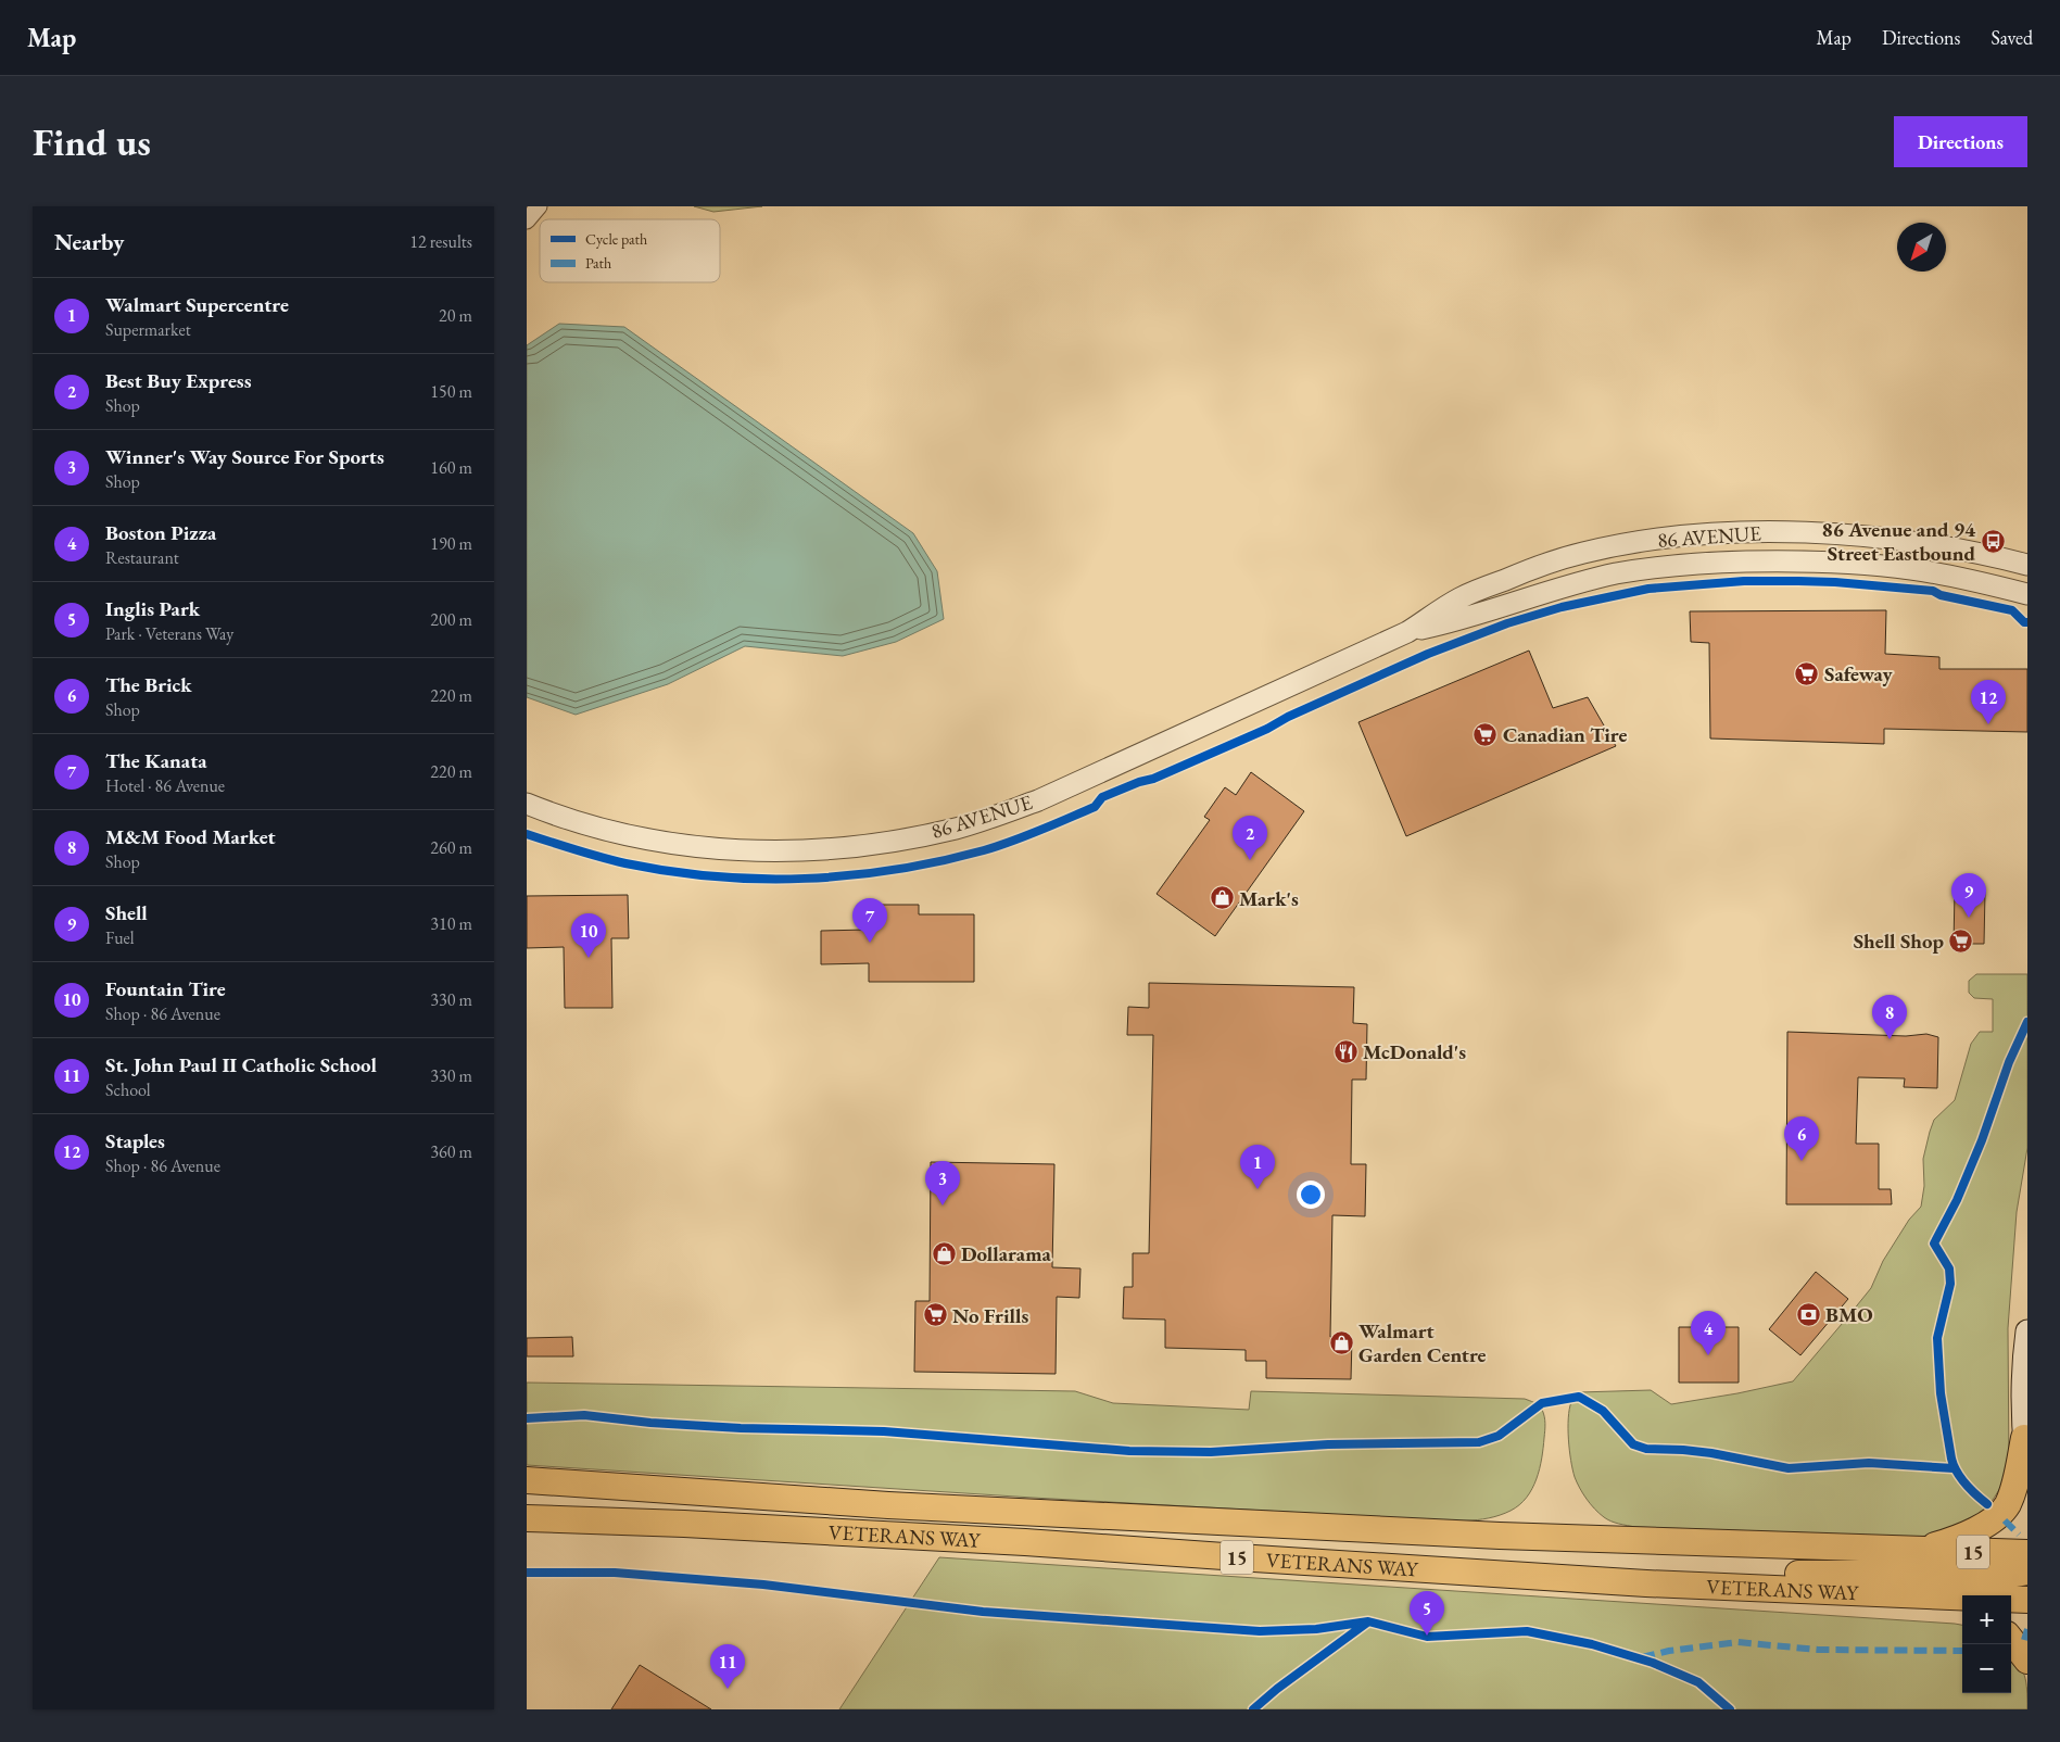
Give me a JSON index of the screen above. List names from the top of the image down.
{
  "streets": {
    "main road": ["VETERANS WAY", "15"],
    "street": ["86 AVENUE"]
  },
  "places": {
    "bus stop": ["86 Avenue and 94 Street Eastbound"],
    "supermarket": [
      "Safeway",
      "Canadian Tire",
      "Shell Shop",
      "No Frills"
    ],
    "shop": ["Mark's", "Dollarama", "Walmart Garden Centre"],
    "restaurant": ["McDonald's"],
    "bank": ["BMO"]
  },
  "legend": ["Cycle path", "Path"],
  "north": "bottom left",
  "page": {
    "header": "Map",
    "nav": ["Map", "Directions", "Saved"],
    "buttons": "Directions",
    "title": "Find us",
    "heading": ["Nearby", "12 results"],
    "list": [
      {
        "mark": "1",
        "name": "Walmart Supercentre",
        "note": "Supermarket",
        "value": "20 m"
      },
      {
        "mark": "2",
        "name": "Best Buy Express",
        "note": "Shop",
        "value": "150 m"
      },
      {
        "mark": "3",
        "name": "Winner's Way Source For Sports",
        "note": "Shop",
        "value": "160 m"
      },
      {
        "mark": "4",
        "name": "Boston Pizza",
        "note": "Restaurant",
        "value": "190 m"
      },
      {
        "mark": "5",
        "name": "Inglis Park",
        "note": "Park · Veterans Way",
        "value": "200 m"
      },
      {
        "mark": "6",
        "name": "The Brick",
        "note": "Shop",
        "value": "220 m"
      },
      {
        "mark": "7",
        "name": "The Kanata",
        "note": "Hotel · 86 Avenue",
        "value": "220 m"
      },
      {
        "mark": "8",
        "name": "M&M Food Market",
        "note": "Shop",
        "value": "260 m"
      },
      {
        "mark": "9",
        "name": "Shell",
        "note": "Fuel",
        "value": "310 m"
      },
      {
        "mark": "10",
        "name": "Fountain Tire",
        "note": "Shop · 86 Avenue",
        "value": "330 m"
      },
      {
        "mark": "11",
        "name": "St. John Paul II Catholic School",
        "note": "School",
        "value": "330 m"
      },
      {
        "mark": "12",
        "name": "Staples",
        "note": "Shop · 86 Avenue",
        "value": "360 m"
      }
    ],
    "pins": [
      "12",
      "2",
      "9",
      "7",
      "10",
      "8",
      "6",
      "1",
      "3",
      "4",
      "5",
      "11"
    ],
    "map_buttons": ["+", "−"]
  }
}
